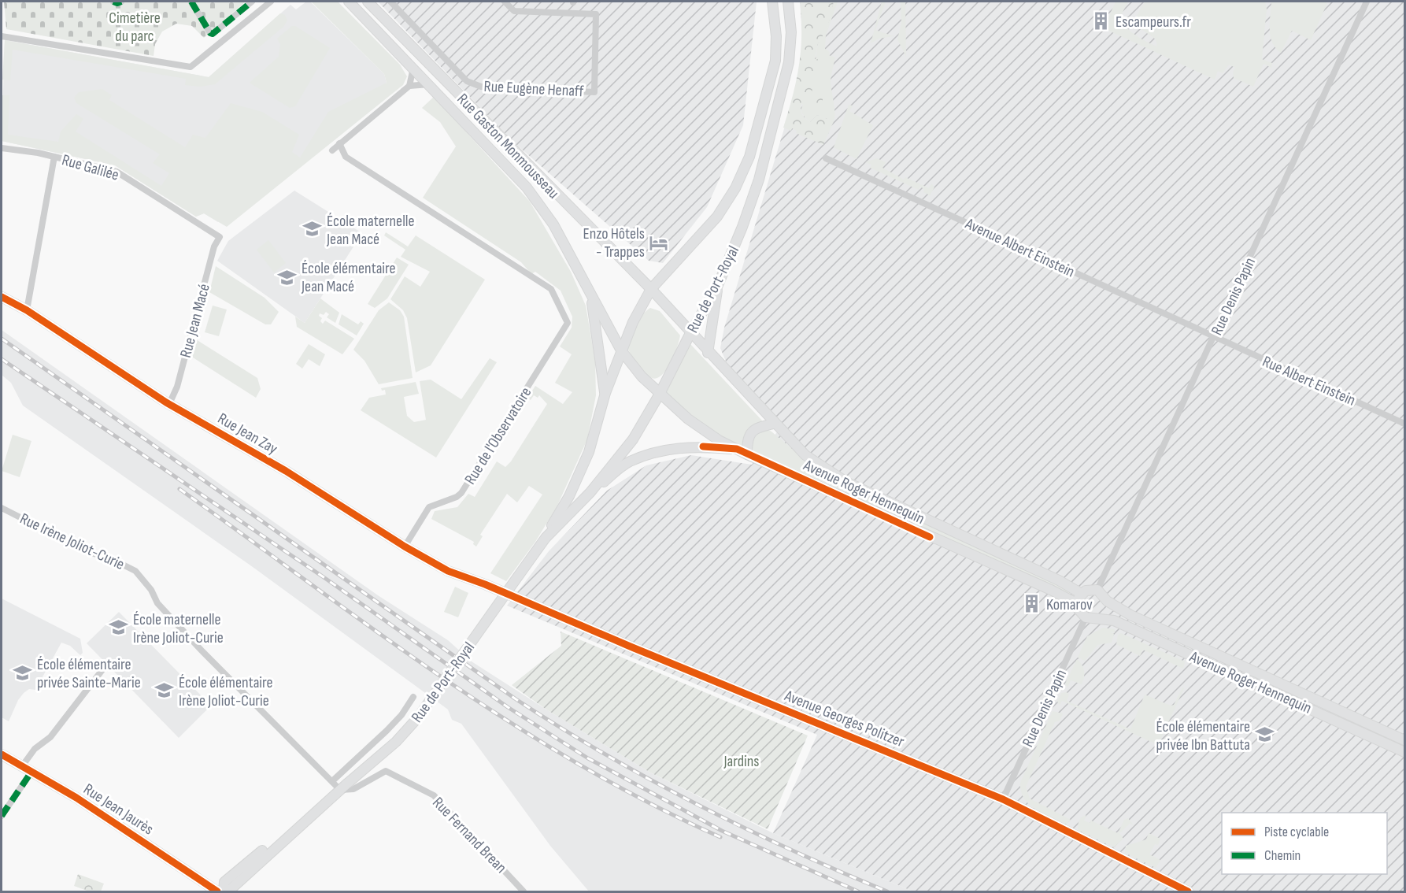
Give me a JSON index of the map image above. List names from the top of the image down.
{
  "streets": {
    "street": [
      "Rue Eugène Henaff",
      "Rue Gaston Monmousseau",
      "Rue Galilée",
      "Avenue Albert Einstein",
      "Rue de Port-Royal",
      "Rue Denis Papin",
      "Rue Jean Macé",
      "Rue Albert Einstein",
      "Rue Jean Zay",
      "Rue de l'Observatoire",
      "Avenue Roger Hennequin",
      "Rue Irène Joliot-Curie",
      "Avenue Georges Politzer",
      "Rue Jean Jaurès",
      "Rue Fernand Brean"
    ]
  },
  "crossings": [
    ["Rue Gaston Monmousseau", "Rue de Port-Royal"],
    ["Rue Gaston Monmousseau", "Avenue Roger Hennequin"],
    ["Rue Galilée", "Rue Jean Macé"],
    ["Avenue Albert Einstein", "Rue Denis Papin"],
    ["Avenue Albert Einstein", "Rue Albert Einstein"],
    ["Rue de Port-Royal", "Avenue Roger Hennequin"],
    ["Rue de Port-Royal", "Rue Fernand Brean"],
    ["Rue Denis Papin", "Rue Albert Einstein"],
    ["Rue Denis Papin", "Avenue Roger Hennequin"],
    ["Rue Denis Papin", "Avenue Georges Politzer"],
    ["Rue Jean Macé", "Rue Jean Zay"],
    ["Rue Jean Zay", "Rue de l'Observatoire"],
    ["Rue Jean Zay", "Avenue Georges Politzer"]
  ],
  "parks": ["Cimetière du parc", "Jardins"],
  "places": {
    "building": ["Escampeurs.fr", "Komarov"],
    "school or university": [
      "École maternelle Jean Macé",
      "École élémentaire Jean Macé",
      "École maternelle Irène Joliot-Curie",
      "École élémentaire privée Sainte-Marie",
      "École élémentaire Irène Joliot-Curie",
      "École élémentaire privée Ibn Battuta"
    ],
    "hotel": ["Enzo Hôtels - Trappes"]
  },
  "legend": ["Piste cyclable", "Chemin"]
}
